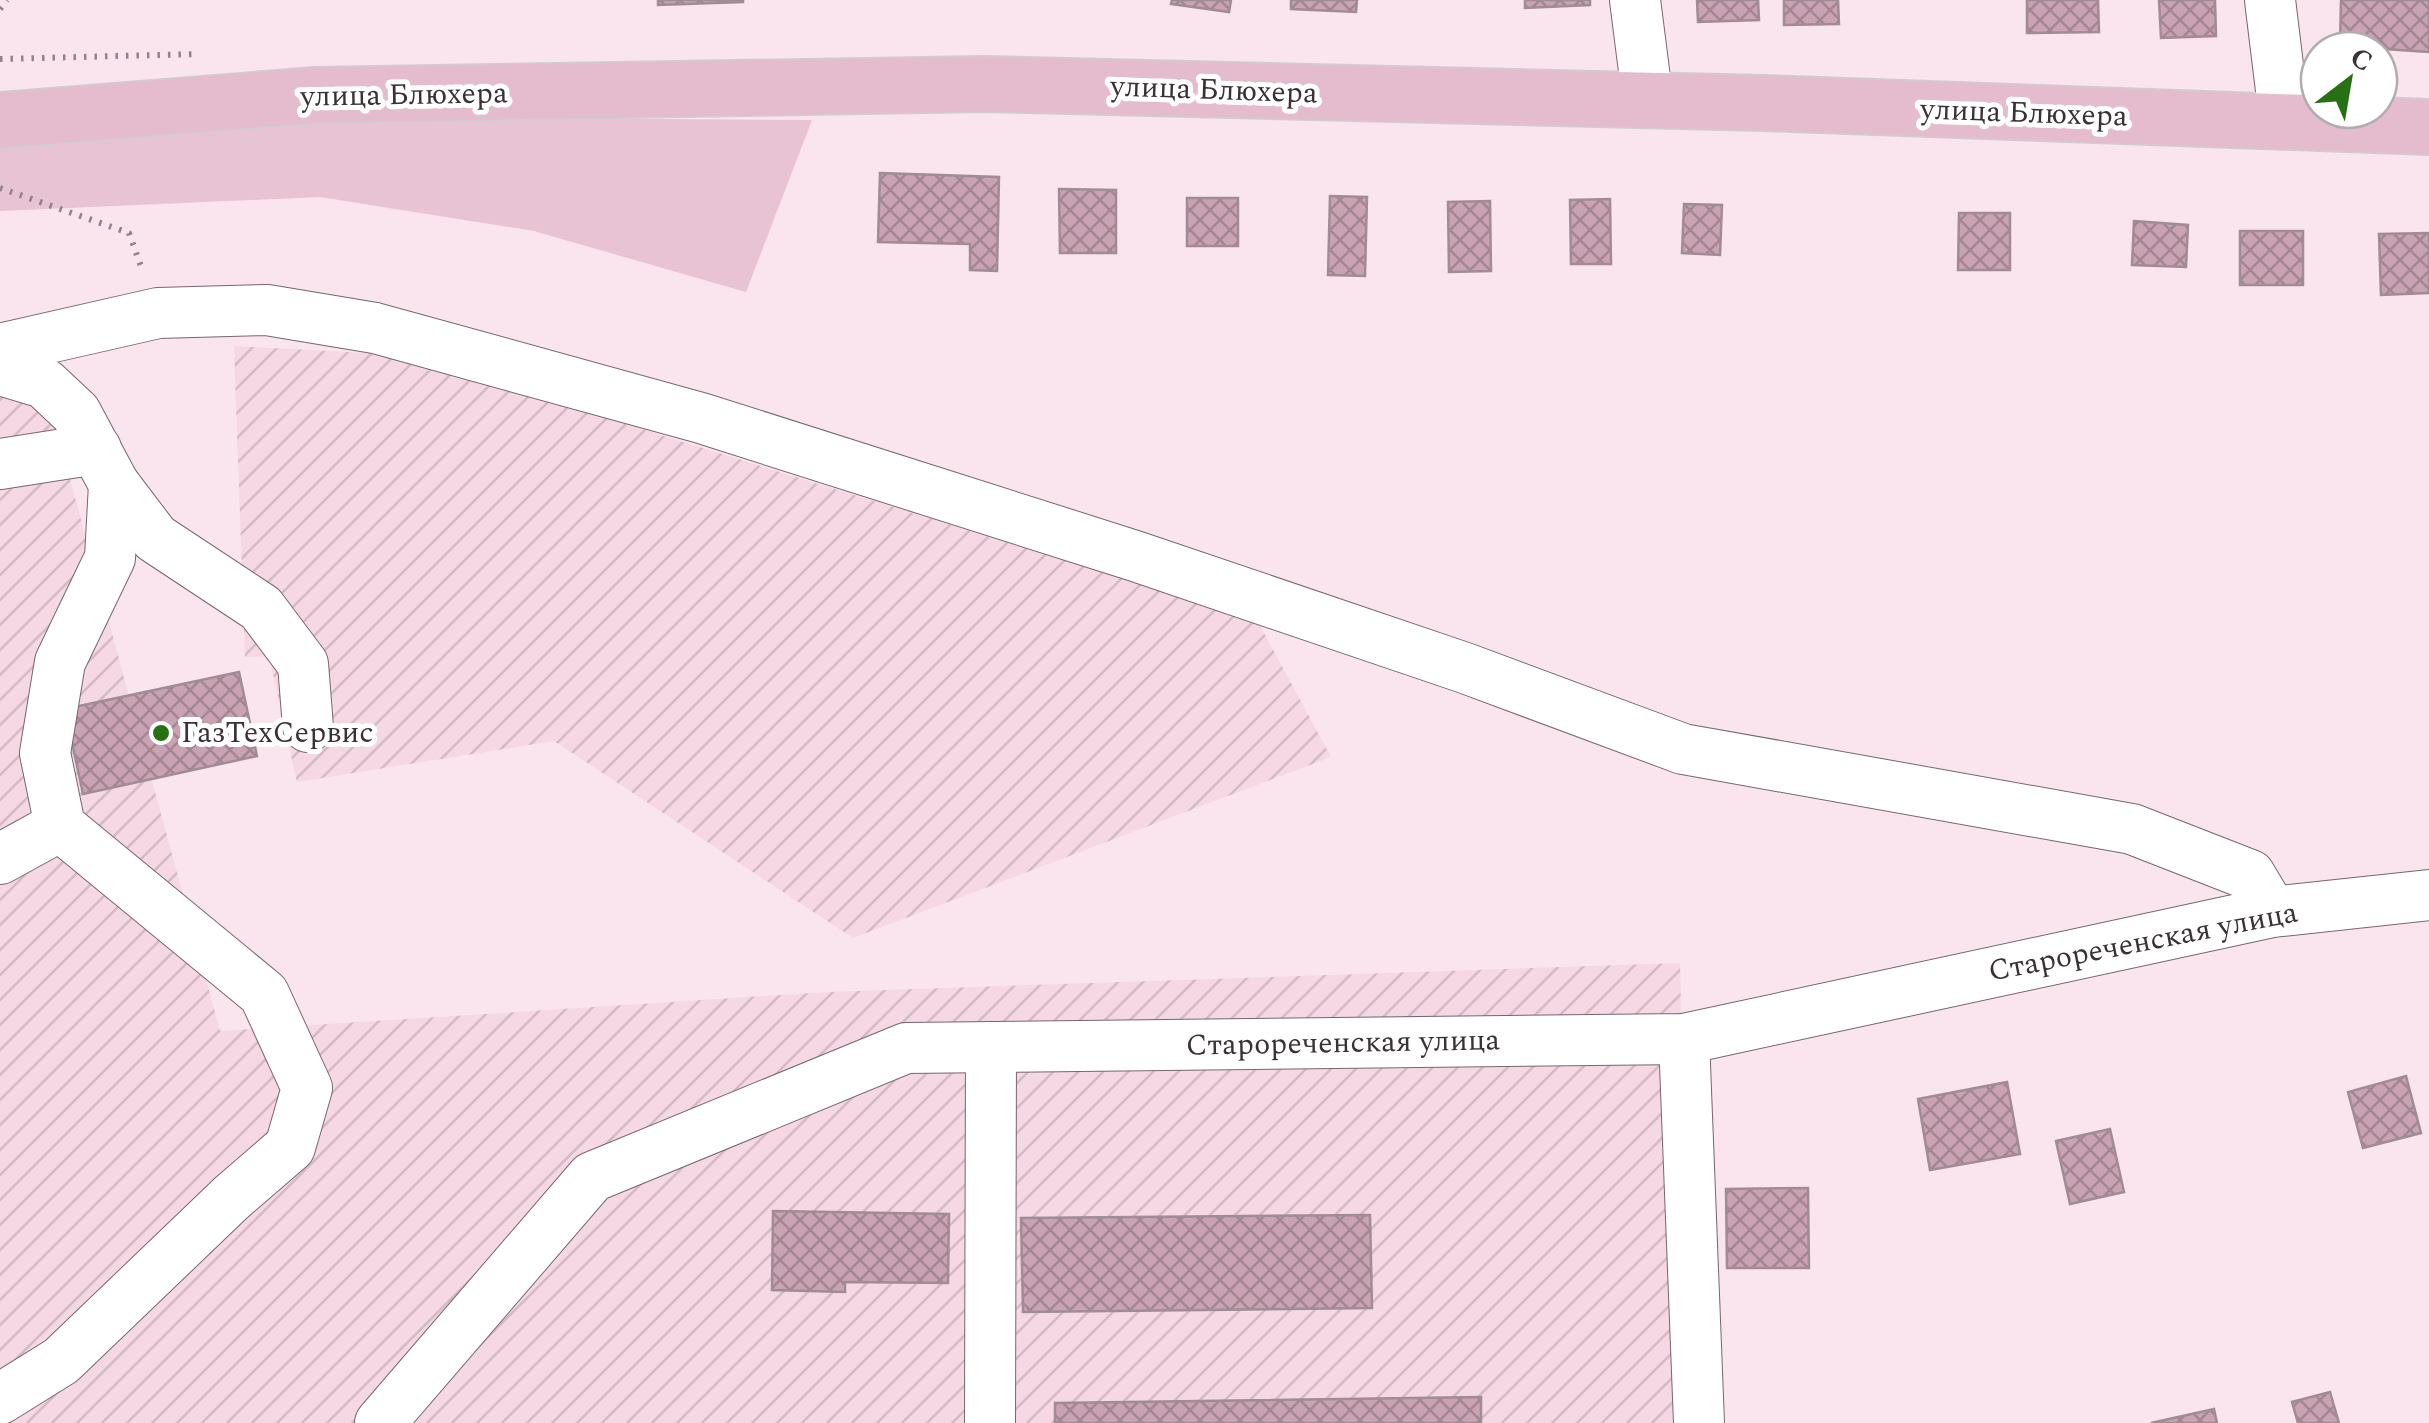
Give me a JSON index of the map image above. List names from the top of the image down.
{
  "streets": {
    "main road": ["улица Блюхера"],
    "street": ["Старореченская улица"]
  },
  "places": ["ГазТехСервис"],
  "north": "top right"
}
